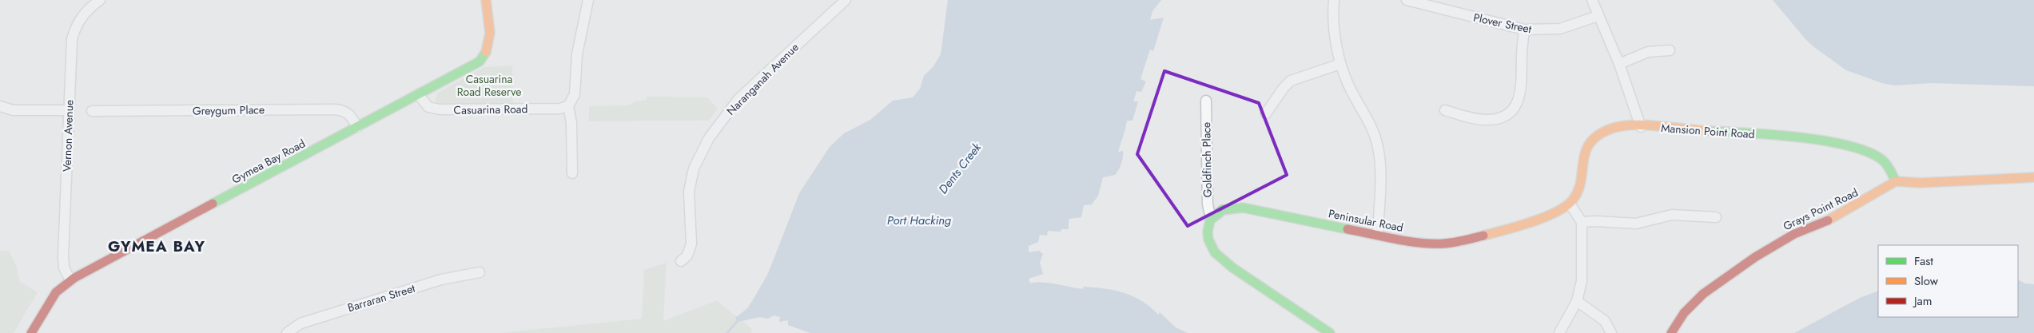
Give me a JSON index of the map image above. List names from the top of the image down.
{
  "streets": {
    "street": [
      "Plover Street",
      "Naranganah Avenue",
      "Casuarina Road",
      "Greygum Place",
      "Mansion Point Road",
      "Vernon Avenue",
      "Goldfinch Place",
      "Gymea Bay Road",
      "Grays Point Road",
      "Peninsular Road",
      "Barraran Street"
    ]
  },
  "crossings": [
    ["Casuarina Road", "Gymea Bay Road"],
    ["Greygum Place", "Gymea Bay Road"],
    ["Mansion Point Road", "Grays Point Road"],
    ["Vernon Avenue", "Gymea Bay Road"],
    ["Goldfinch Place", "Peninsular Road"]
  ],
  "districts": ["GYMEA BAY"],
  "water": ["Dents Creek", "Port Hacking"],
  "parks": ["Casuarina Road Reserve"],
  "legend": ["Fast", "Slow", "Jam"]
}
